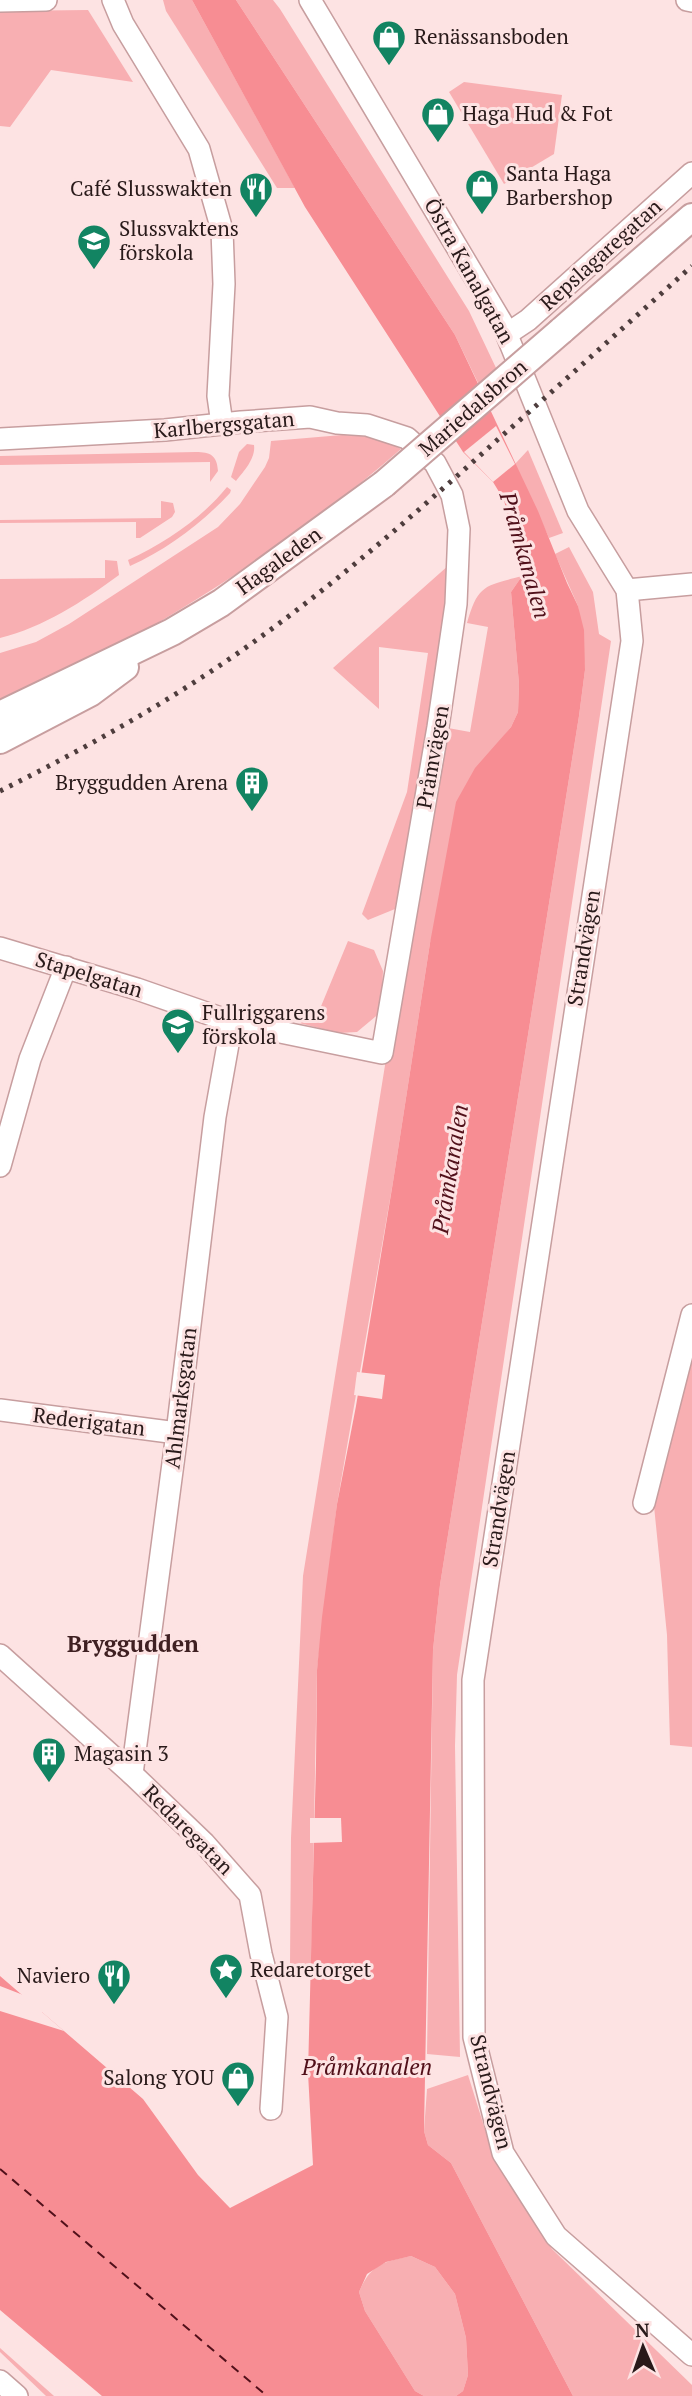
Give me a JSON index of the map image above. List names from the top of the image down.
{
  "streets": {
    "street": [
      "Repslagaregatan",
      "Östra Kanalgatan",
      "Mariedalsbron",
      "Karlbergsgatan",
      "Hagaleden",
      "Pråmvägen",
      "Strandvägen",
      "Stapelgatan",
      "Ahlmarksgatan",
      "Rederigatan",
      "Redaregatan"
    ]
  },
  "crossings": [
    ["Repslagaregatan", "Östra Kanalgatan"],
    ["Östra Kanalgatan", "Strandvägen"],
    ["Mariedalsbron", "Hagaleden"],
    ["Karlbergsgatan", "Pråmvägen"],
    ["Pråmvägen", "Stapelgatan"],
    ["Stapelgatan", "Ahlmarksgatan"],
    ["Ahlmarksgatan", "Rederigatan"],
    ["Ahlmarksgatan", "Redaregatan"]
  ],
  "districts": ["Bryggudden"],
  "water": ["Pråmkanalen"],
  "places": {
    "shop": [
      "Renässansboden",
      "Haga Hud & Fot",
      "Santa Haga Barbershop",
      "Salong YOU"
    ],
    "restaurant": ["Café Slusswakten", "Naviero"],
    "school or university": ["Slussvaktens förskola", "Fullriggarens förskola"],
    "building": ["Bryggudden Arena", "Magasin 3"],
    "place": ["Redaretorget"]
  },
  "north": "top"
}
